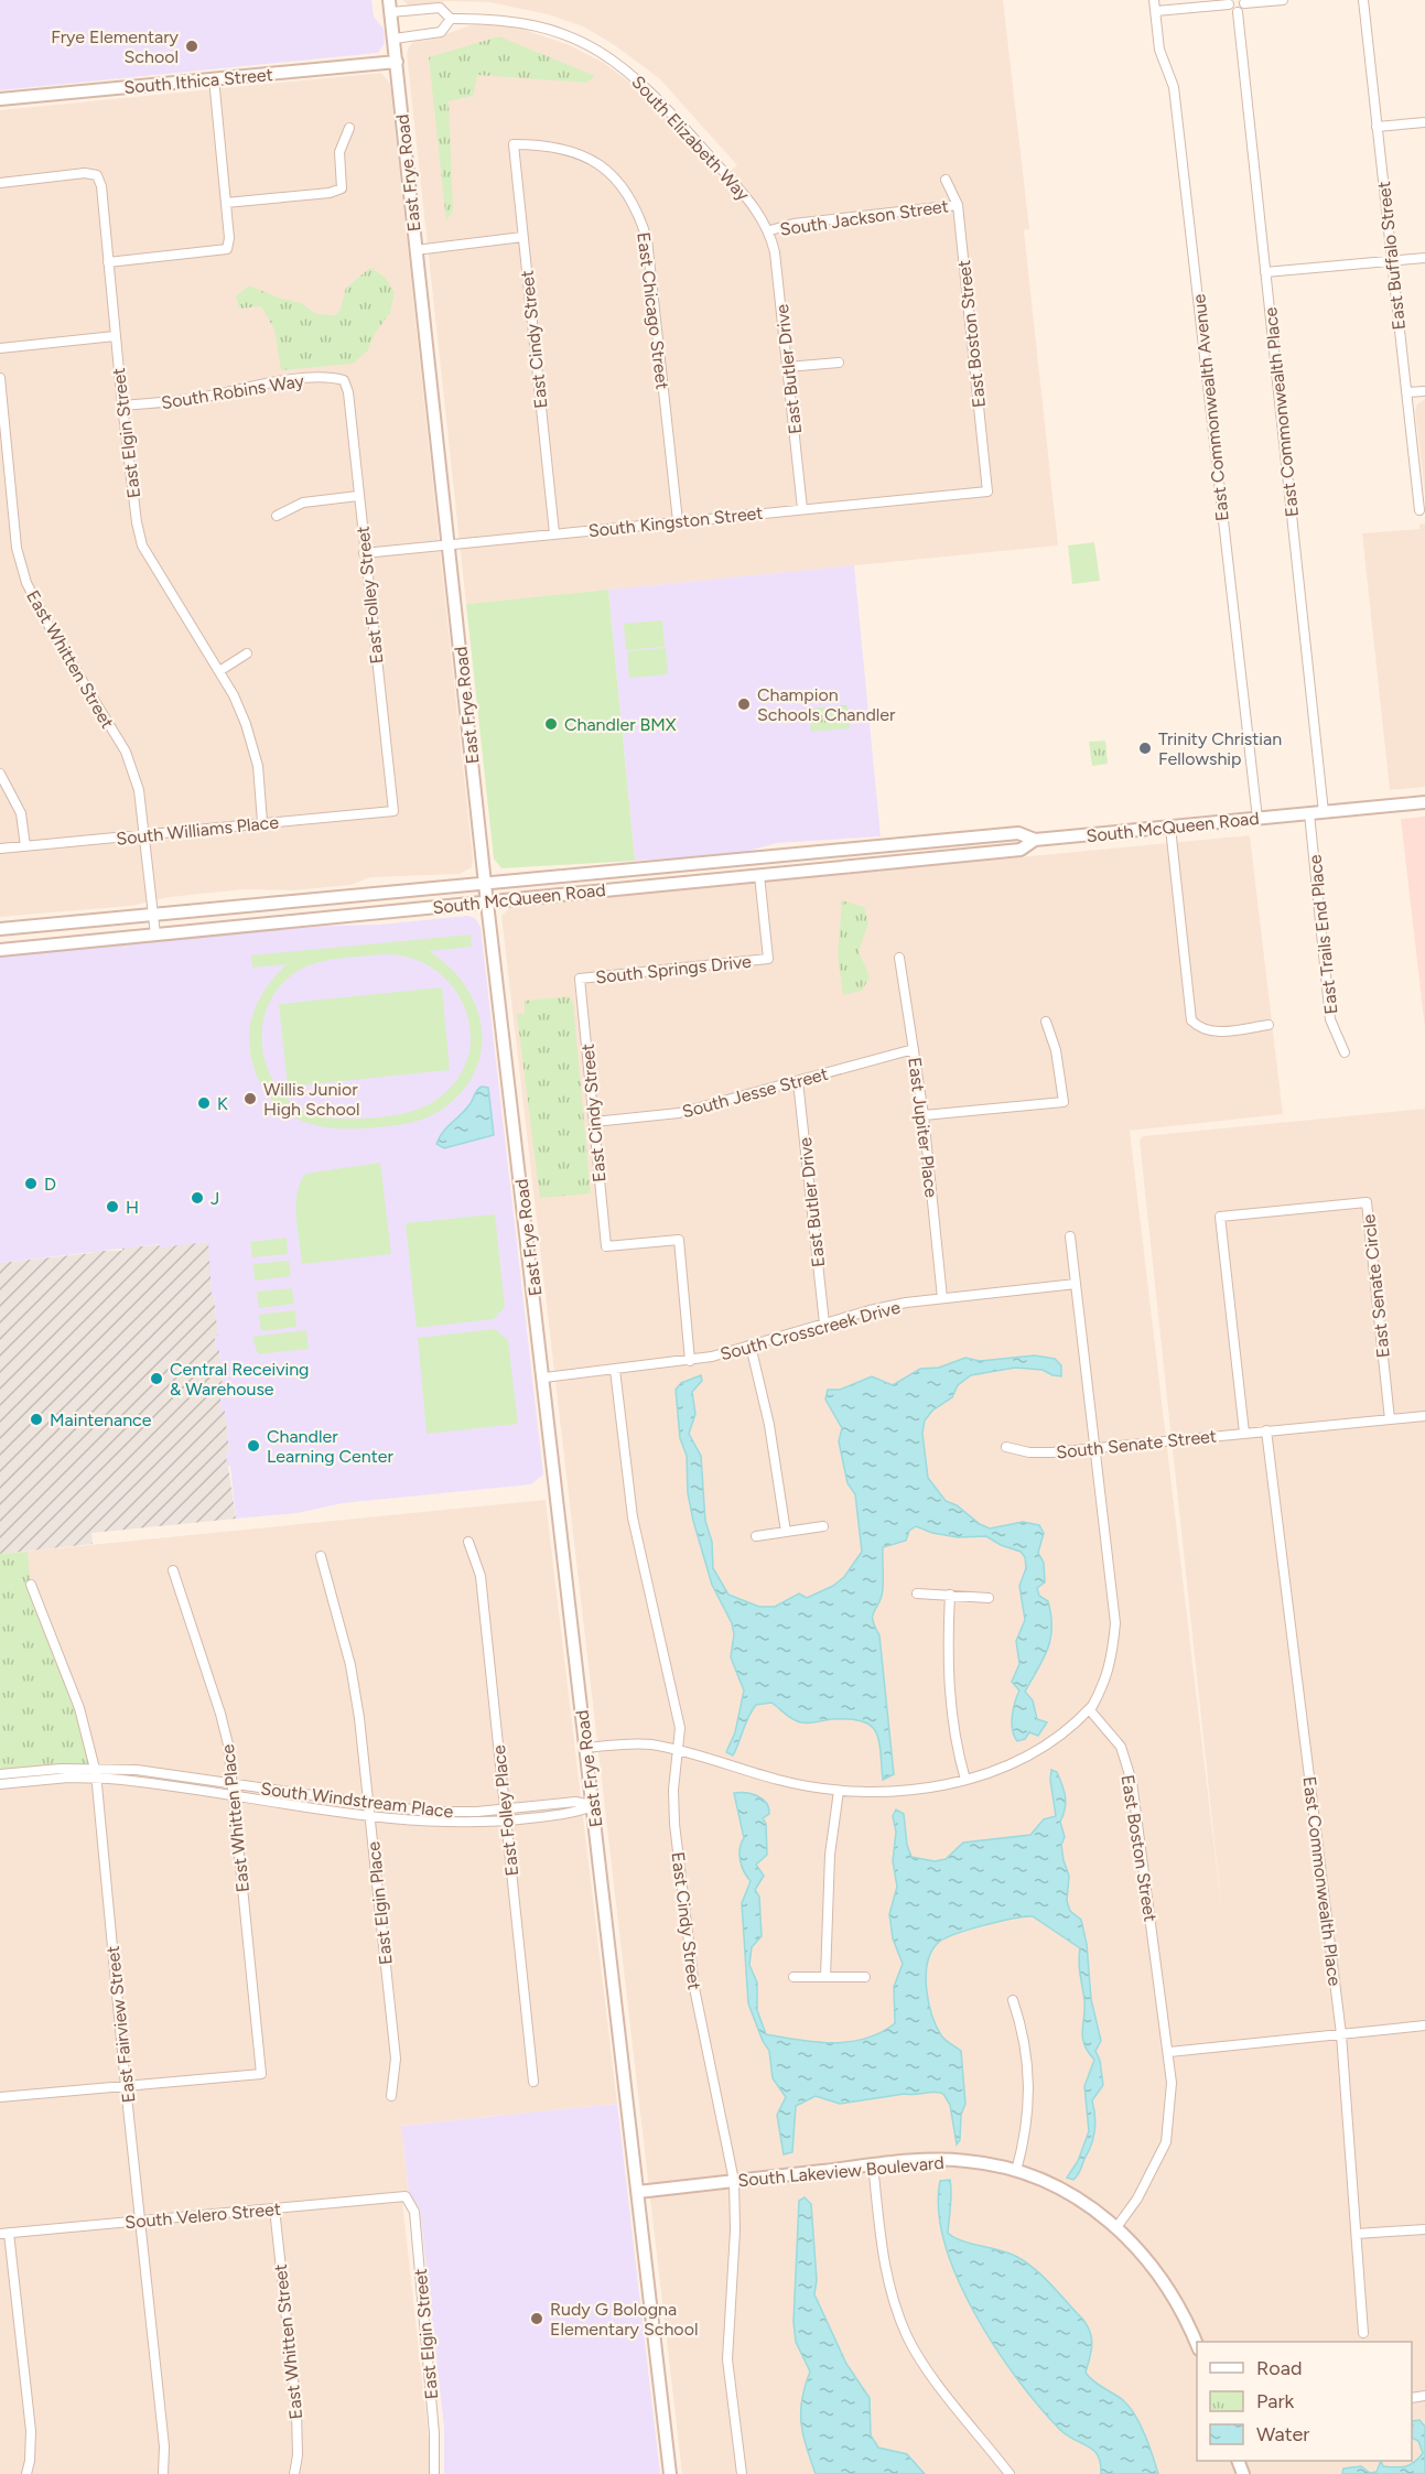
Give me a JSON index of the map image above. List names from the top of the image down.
{
  "streets": {
    "street": [
      "South Ithica Street",
      "South Elizabeth Way",
      "East Frye Road",
      "South Jackson Street",
      "East Buffalo Street",
      "East Chicago Street",
      "East Boston Street",
      "East Cindy Street",
      "East Butler Drive",
      "South Robins Way",
      "East Commonwealth Avenue",
      "East Commonwealth Place",
      "East Elgin Street",
      "South Kingston Street",
      "East Folley Street",
      "East Whitten Street",
      "South McQueen Road",
      "South Williams Place",
      "East Trails End Place",
      "South Springs Drive",
      "South Jesse Street",
      "East Jupiter Place",
      "East Senate Circle",
      "South Crosscreek Drive",
      "South Senate Street",
      "South Windstream Place",
      "East Folley Place",
      "East Whitten Place",
      "East Elgin Place",
      "East Fairview Street",
      "South Lakeview Boulevard",
      "South Velero Street"
    ]
  },
  "crossings": [
    ["South Ithica Street", "East Frye Road"],
    ["South Elizabeth Way", "East Frye Road"],
    ["South Elizabeth Way", "South Jackson Street"],
    ["South Elizabeth Way", "East Butler Drive"],
    ["East Frye Road", "South Kingston Street"],
    ["East Frye Road", "South McQueen Road"],
    ["East Frye Road", "South Crosscreek Drive"],
    ["East Frye Road", "South Windstream Place"],
    ["East Frye Road", "South Lakeview Boulevard"],
    ["South Jackson Street", "East Boston Street"],
    ["South Jackson Street", "East Butler Drive"],
    ["East Chicago Street", "East Cindy Street"],
    ["East Chicago Street", "South Kingston Street"],
    ["East Boston Street", "South Kingston Street"],
    ["East Boston Street", "South Lakeview Boulevard"],
    ["East Cindy Street", "South Kingston Street"],
    ["East Cindy Street", "South Springs Drive"],
    ["East Cindy Street", "South Jesse Street"],
    ["East Cindy Street", "South Crosscreek Drive"],
    ["East Cindy Street", "South Lakeview Boulevard"],
    ["East Butler Drive", "South Kingston Street"],
    ["East Butler Drive", "South Jesse Street"],
    ["East Butler Drive", "South Crosscreek Drive"],
    ["South Robins Way", "East Elgin Street"],
    ["South Robins Way", "East Folley Street"],
    ["East Commonwealth Avenue", "South McQueen Road"],
    ["East Commonwealth Place", "South McQueen Road"],
    ["East Commonwealth Place", "South Senate Street"],
    ["East Elgin Street", "South Williams Place"],
    ["East Elgin Street", "South Velero Street"],
    ["South Kingston Street", "East Folley Street"],
    ["East Folley Street", "South Williams Place"],
    ["East Whitten Street", "South McQueen Road"],
    ["East Whitten Street", "South Williams Place"],
    ["East Whitten Street", "South Velero Street"],
    ["South McQueen Road", "East Trails End Place"],
    ["South McQueen Road", "South Springs Drive"],
    ["South Jesse Street", "East Jupiter Place"],
    ["East Jupiter Place", "South Crosscreek Drive"],
    ["East Senate Circle", "South Senate Street"],
    ["South Windstream Place", "East Folley Place"],
    ["South Windstream Place", "East Whitten Place"],
    ["South Windstream Place", "East Elgin Place"],
    ["South Windstream Place", "East Fairview Street"],
    ["East Whitten Place", "East Fairview Street"],
    ["East Fairview Street", "South Velero Street"]
  ],
  "places": [
    "Frye Elementary School",
    "Champion Schools Chandler",
    "Chandler BMX",
    "Trinity Christian Fellowship",
    "Willis Junior High School",
    "K",
    "D",
    "J",
    "H",
    "Central Receiving & Warehouse",
    "Maintenance",
    "Chandler Learning Center",
    "Rudy G Bologna Elementary School"
  ],
  "legend": ["Road", "Park", "Water"]
}
